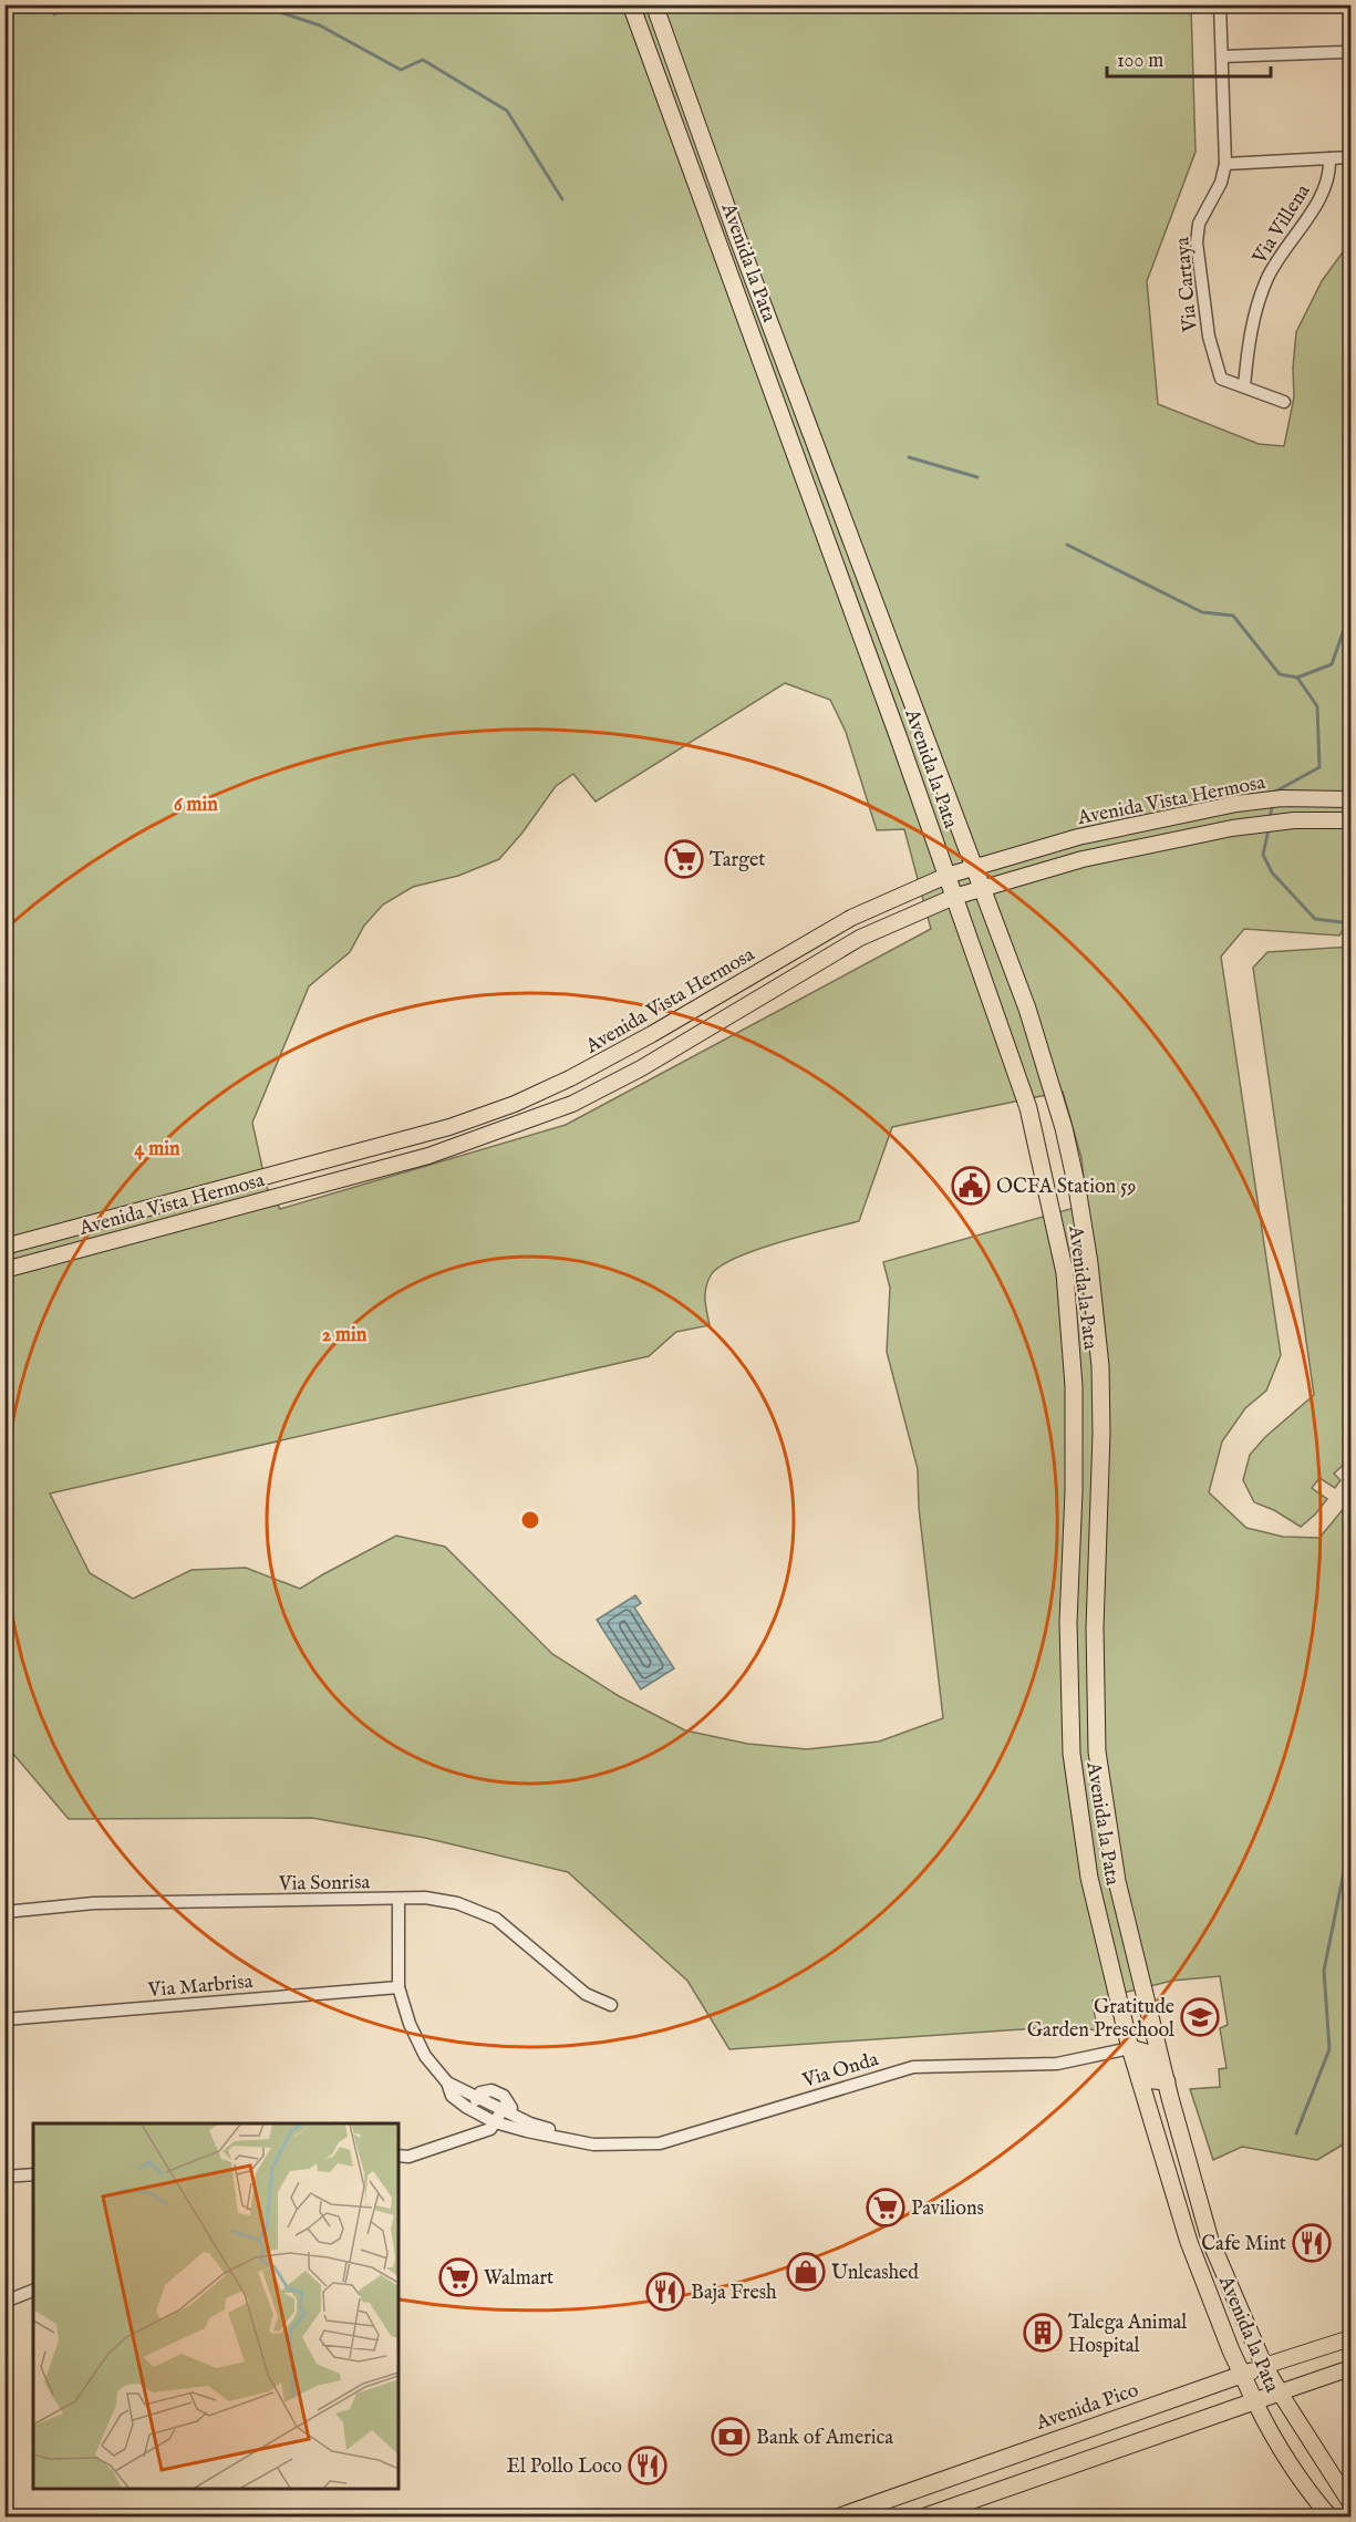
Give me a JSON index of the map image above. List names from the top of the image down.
{
  "streets": {
    "highway": ["Avenida la Pata", "Avenida Pico"],
    "main road": ["Avenida Vista Hermosa"],
    "street": [
      "Via Villena",
      "Via Cartaya",
      "Via Sonrisa",
      "Via Marbrisa",
      "Via Onda"
    ]
  },
  "crossings": [
    ["Via Villena", "Via Cartaya"],
    ["Avenida la Pata", "Avenida Vista Hermosa"],
    ["Avenida la Pata", "Via Onda"],
    ["Avenida la Pata", "Avenida Pico"],
    ["Via Sonrisa", "Via Onda"],
    ["Via Marbrisa", "Via Onda"]
  ],
  "places": {
    "supermarket": ["Target", "Pavilions", "Walmart"],
    "public building": ["OCFA Station 59"],
    "school or university": ["Gratitude Garden Preschool"],
    "restaurant": ["Cafe Mint", "Baja Fresh", "El Pollo Loco"],
    "shop": ["Unleashed"],
    "building": ["Talega Animal Hospital"],
    "bank": ["Bank of America"]
  },
  "scale_bar": "100 m",
  "rings": ["6 min", "4 min", "2 min"]
}
